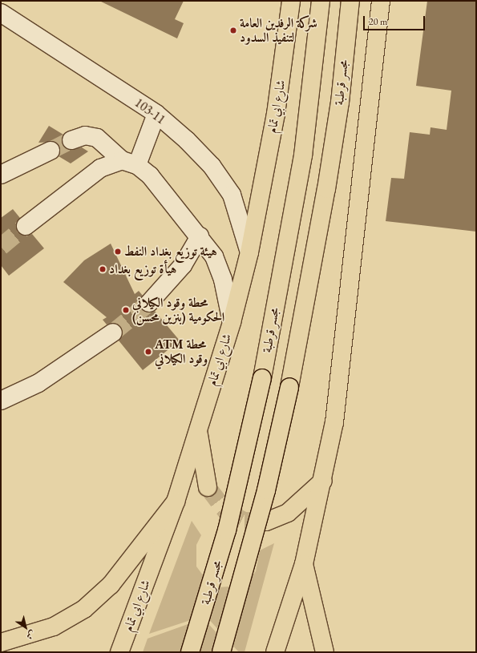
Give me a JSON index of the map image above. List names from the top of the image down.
{
  "streets": {
    "main road": ["مجسر قرطبة", "شارع ابي تمام"],
    "street": ["103-11"]
  },
  "crossings": [
    ["شارع ابي تمام", "103-11"]
  ],
  "places": [
    "شركة الرفدين العامة لتنفيذ السدود",
    "هيئة توزيع بغداد النفط",
    "هيأة توزيع بغداد",
    "محطة وقود الكيلاني الحكومية (بنزين محسن)",
    "ATM محطة وقود الكيلاني"
  ],
  "scale_bar": "20 m",
  "north": "bottom right"
}
